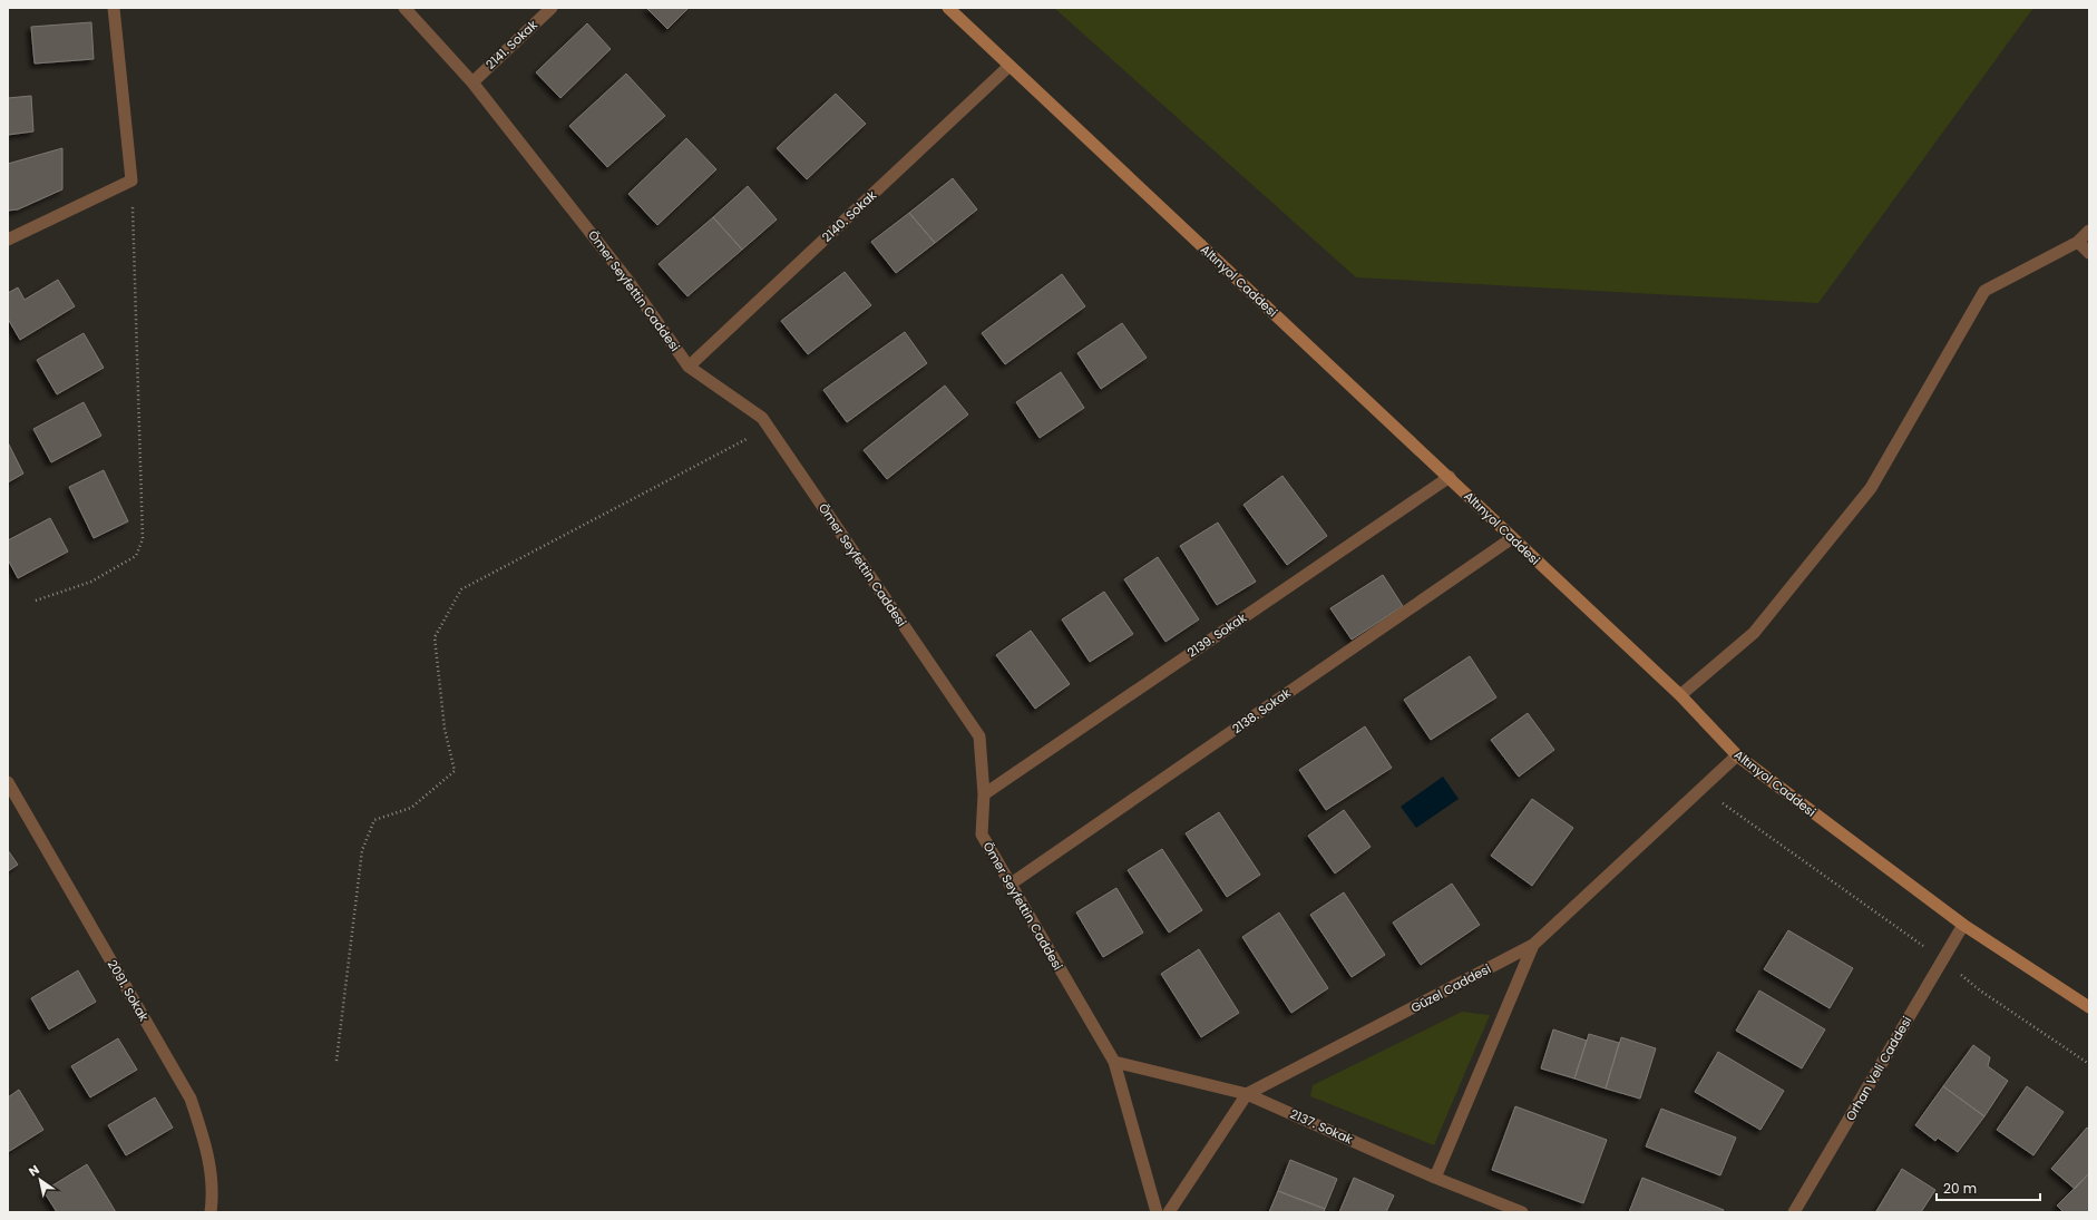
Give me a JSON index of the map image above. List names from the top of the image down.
{
  "streets": {
    "main road": ["Altınyol Caddesi"],
    "street": [
      "2141. Sokak",
      "2140. Sokak",
      "Ömer Seyfettin Caddesi",
      "2139. Sokak",
      "2138. Sokak",
      "Güzel Caddesi",
      "2091. Sokak",
      "Orhan Veli Caddesi",
      "2137. Sokak"
    ]
  },
  "crossings": [
    ["2141. Sokak", "Ömer Seyfettin Caddesi"],
    ["2140. Sokak", "Altınyol Caddesi"],
    ["2140. Sokak", "Ömer Seyfettin Caddesi"],
    ["Altınyol Caddesi", "2139. Sokak"],
    ["Altınyol Caddesi", "2138. Sokak"],
    ["Altınyol Caddesi", "Güzel Caddesi"],
    ["Altınyol Caddesi", "Orhan Veli Caddesi"],
    ["Ömer Seyfettin Caddesi", "2139. Sokak"],
    ["Ömer Seyfettin Caddesi", "2138. Sokak"],
    ["Ömer Seyfettin Caddesi", "2137. Sokak"],
    ["Güzel Caddesi", "2137. Sokak"]
  ],
  "scale_bar": "20 m",
  "north": "top left"
}
